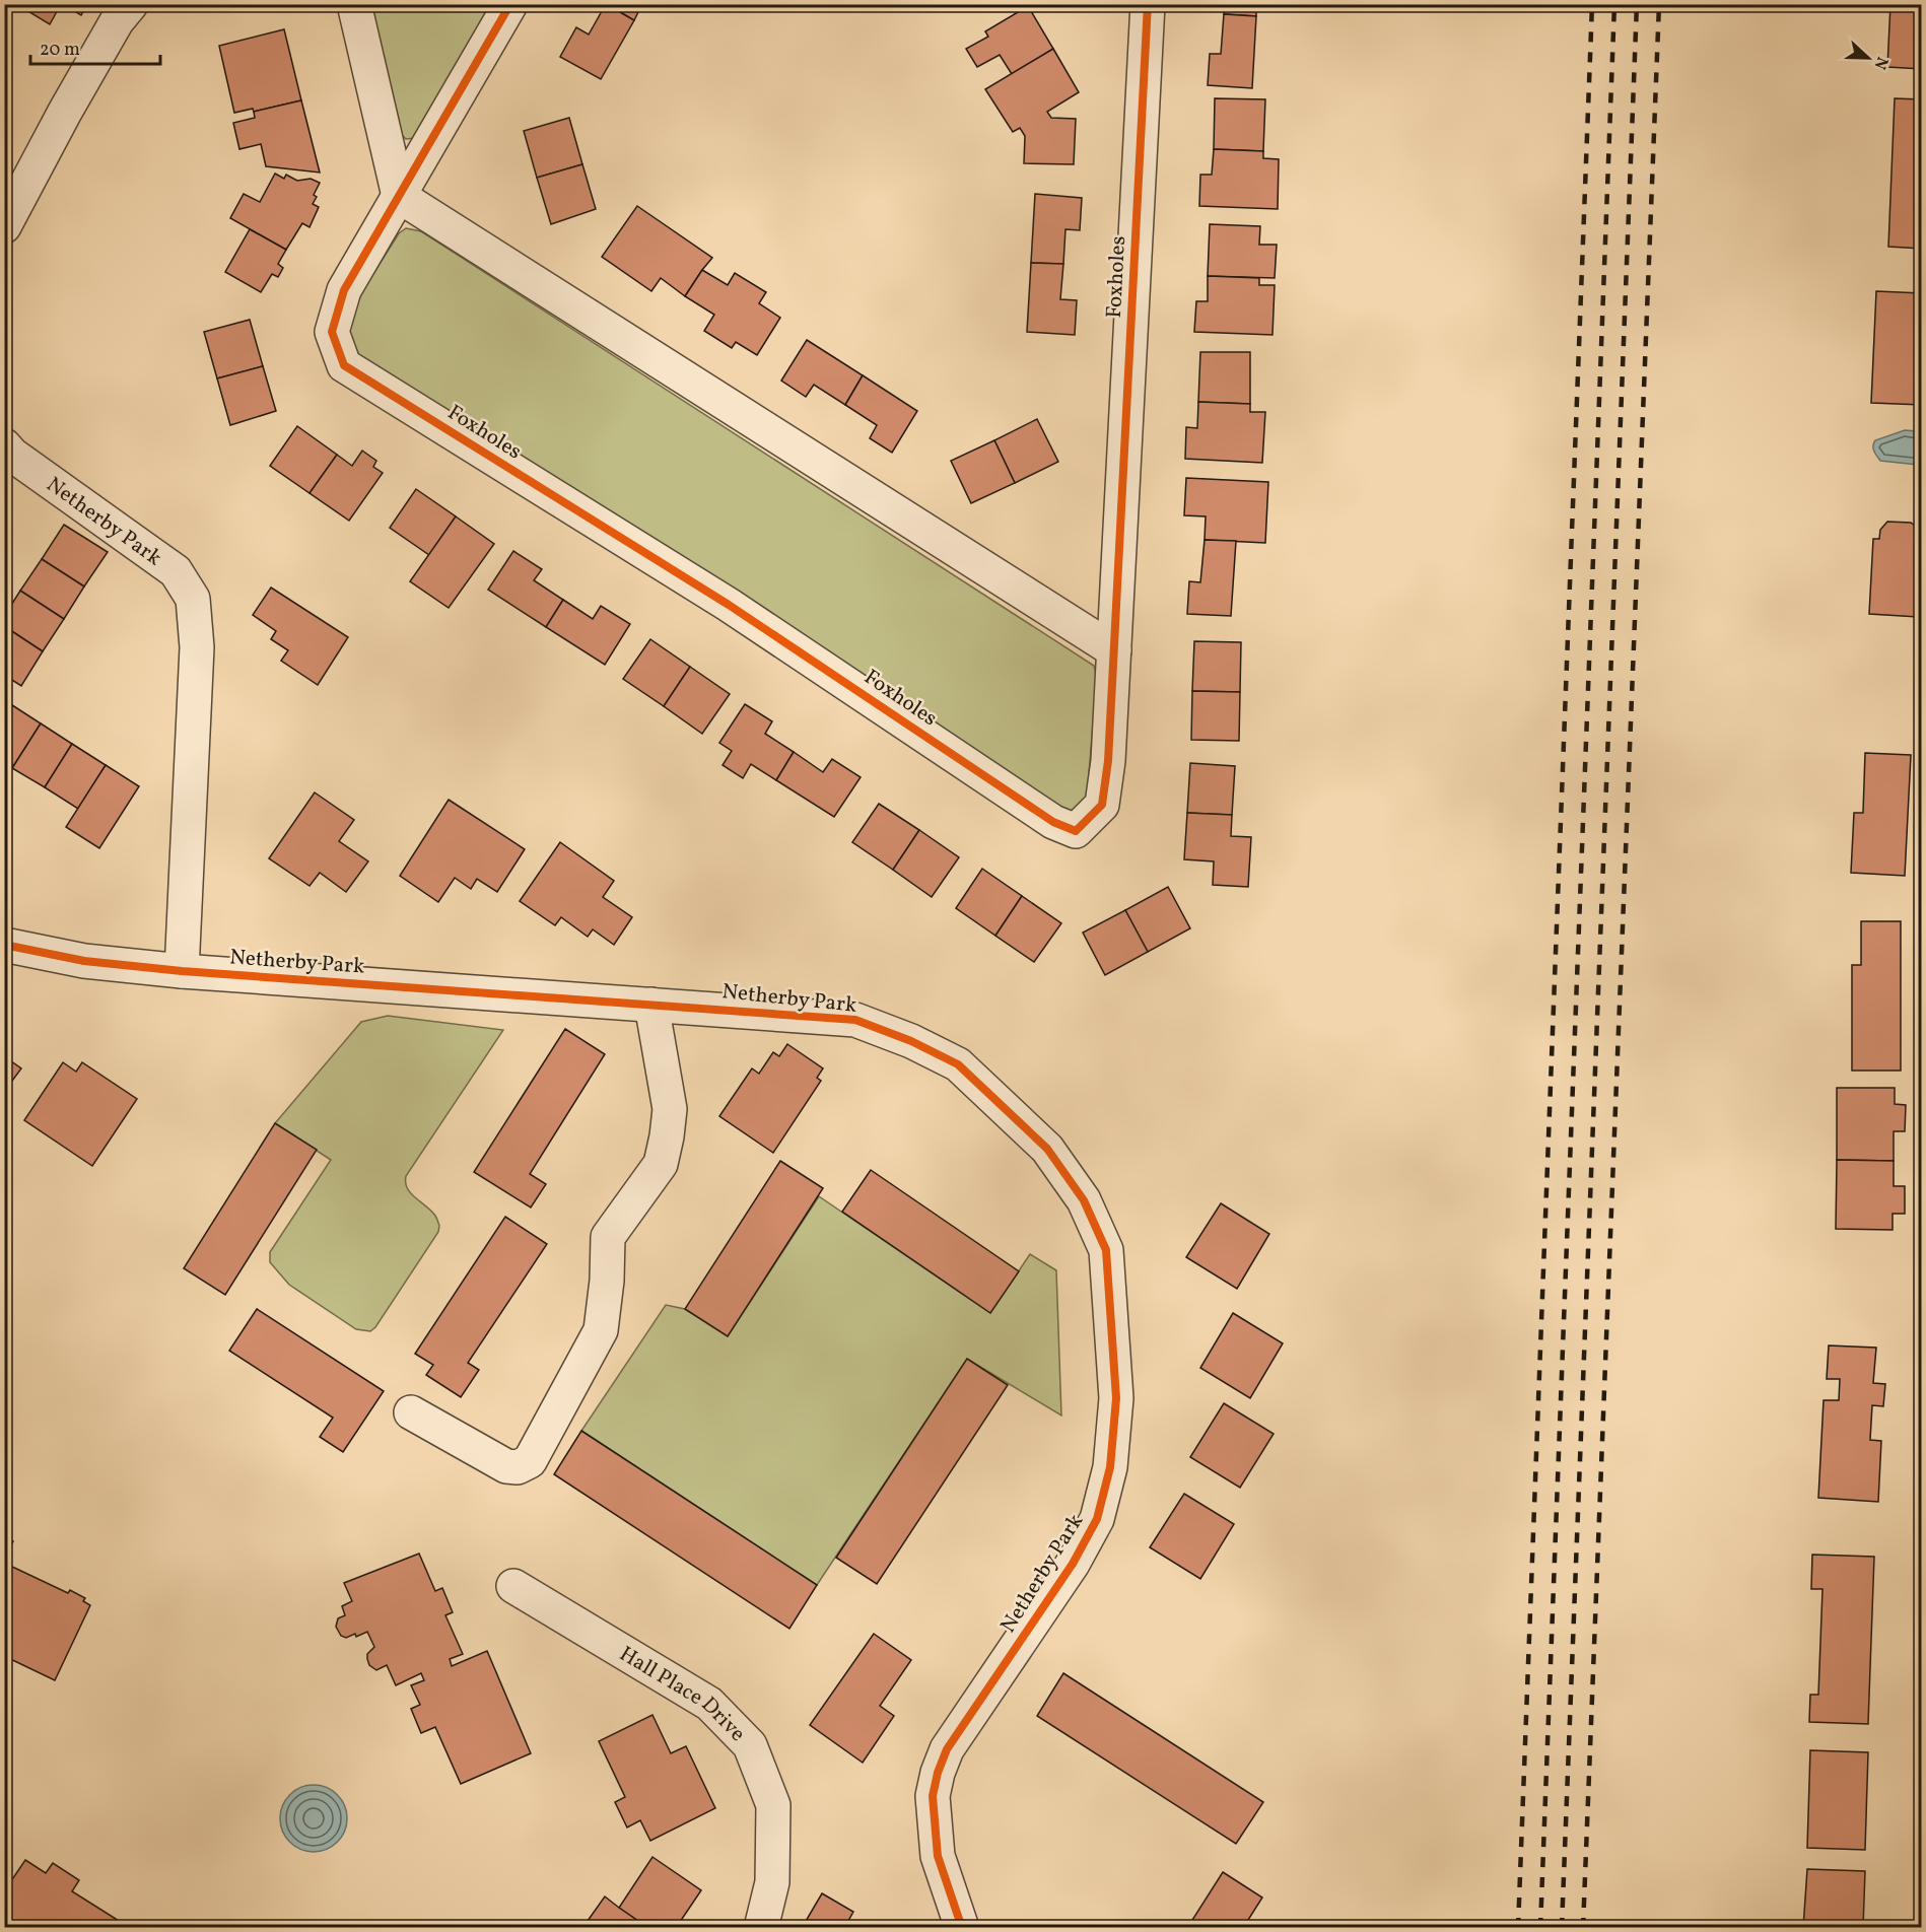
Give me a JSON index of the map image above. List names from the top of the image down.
{
  "streets": {
    "street": ["Foxholes", "Netherby Park", "Hall Place Drive"]
  },
  "scale_bar": "20 m",
  "north": "right"
}
